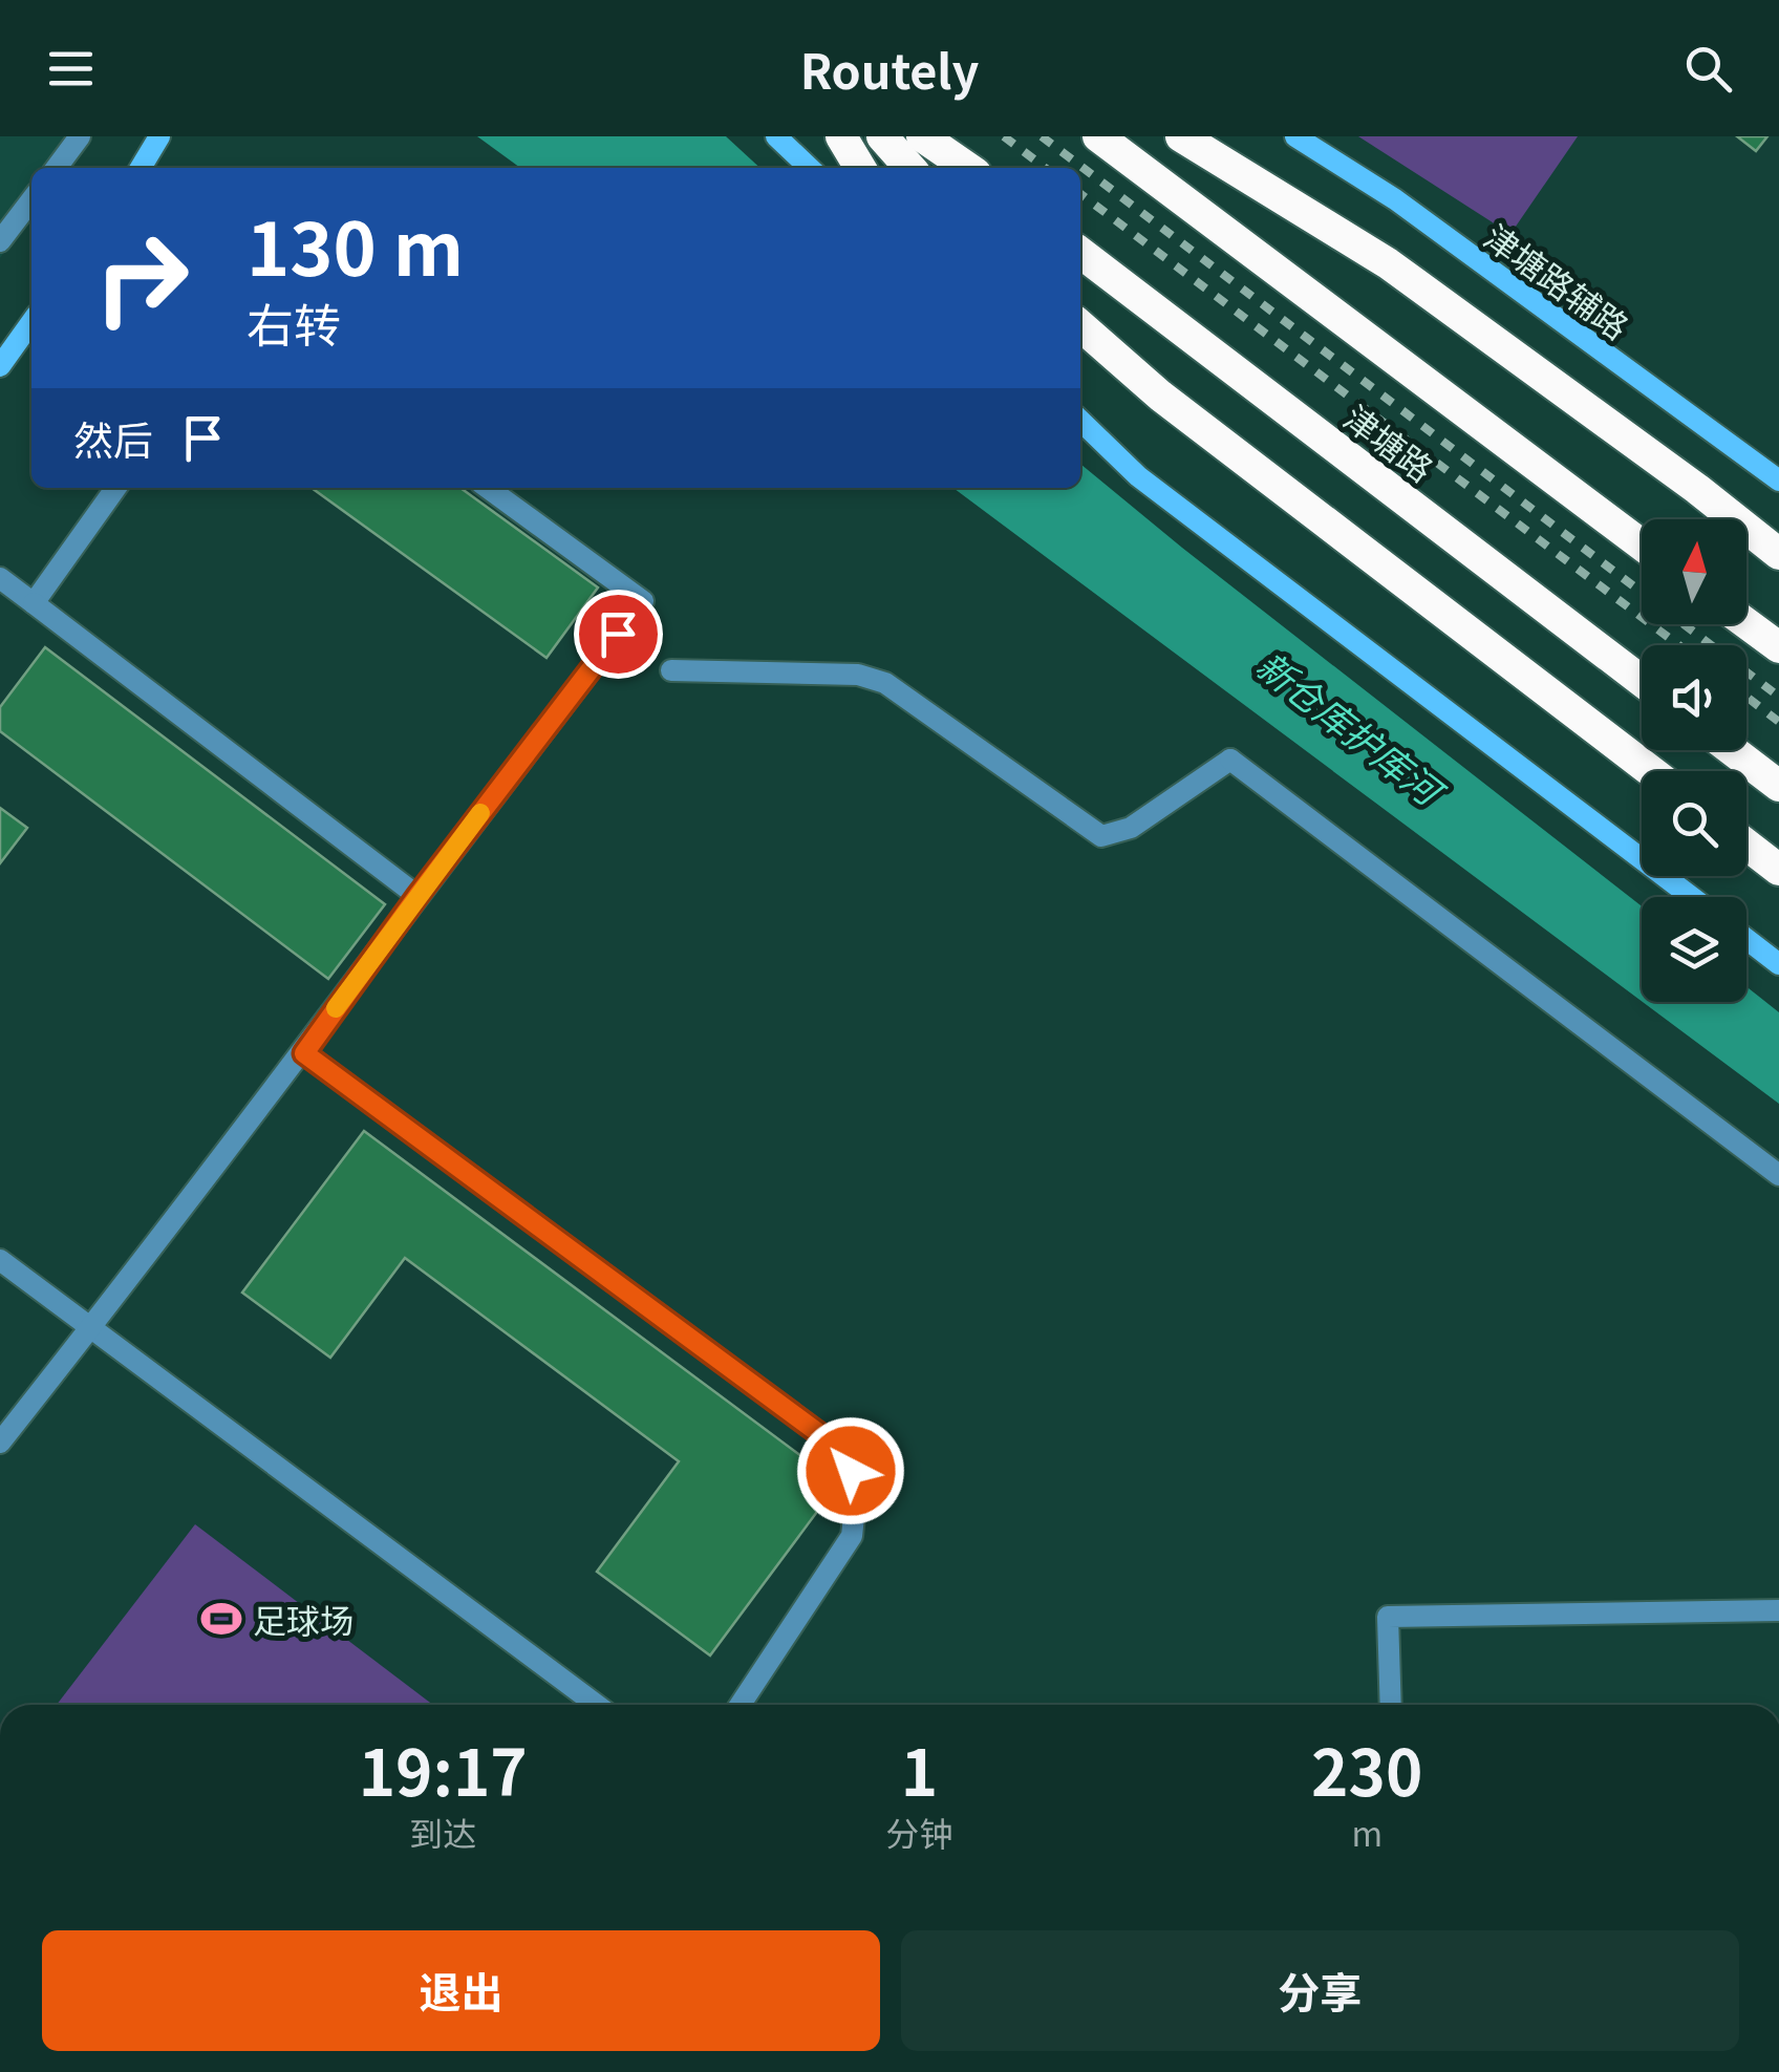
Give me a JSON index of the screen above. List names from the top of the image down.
{
  "streets": {
    "highway": ["津塘路"],
    "street": ["津塘路辅路"]
  },
  "water": ["新仓库护库河"],
  "places": {
    "sports": ["足球场"]
  },
  "north": "top",
  "page": {
    "header": "Routely",
    "turn": ["130 m", "右转"],
    "then": "然后",
    "eta": [
      "19:17",
      "到达",
      "1",
      "分钟",
      "230",
      "m"
    ],
    "buttons": ["退出", "分享"]
  }
}
